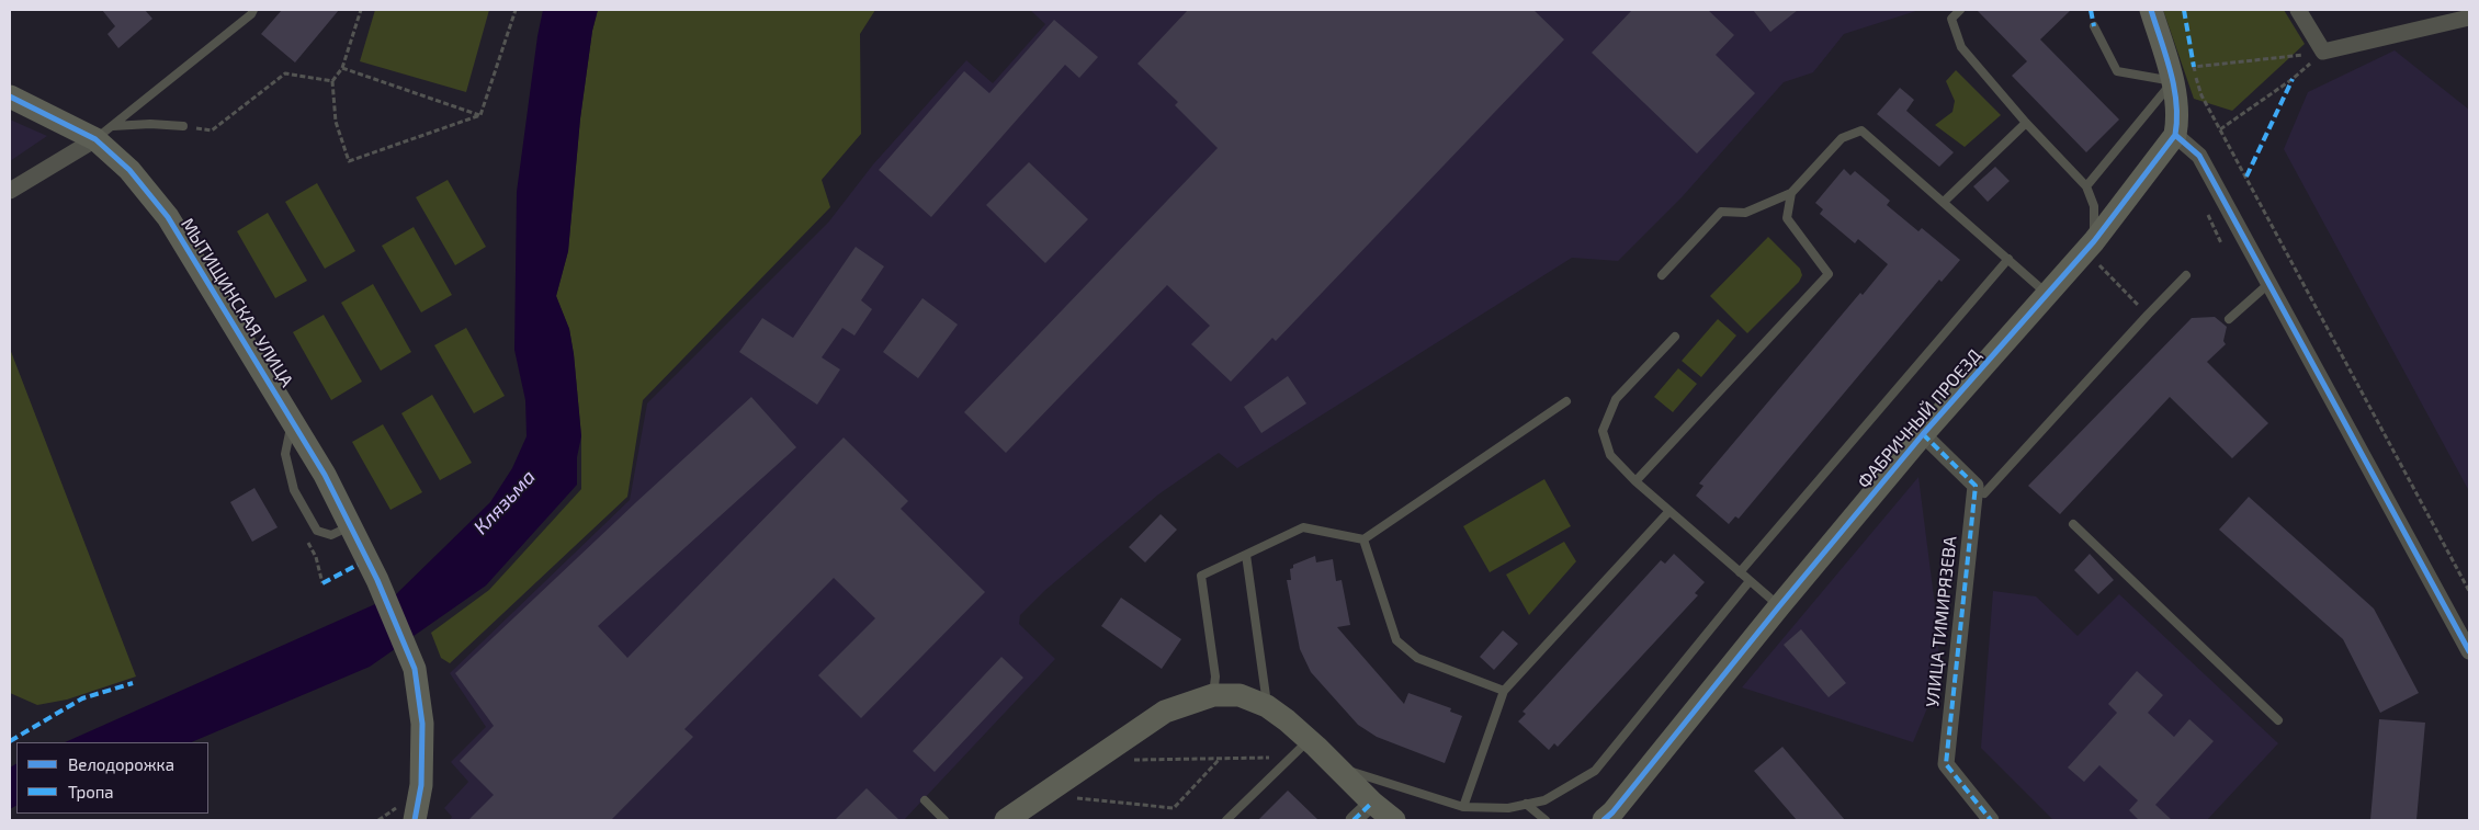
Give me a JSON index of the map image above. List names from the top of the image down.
{
  "streets": {
    "street": ["МЫТИЩИНСКАЯ УЛИЦА", "ФАБРИЧНЫЙ ПРОЕЗД", "УЛИЦА ТИМИРЯЗЕВА"]
  },
  "crossings": [
    ["ФАБРИЧНЫЙ ПРОЕЗД", "УЛИЦА ТИМИРЯЗЕВА"]
  ],
  "water": ["Клязьма"],
  "legend": ["Велодорожка", "Тропа"]
}
